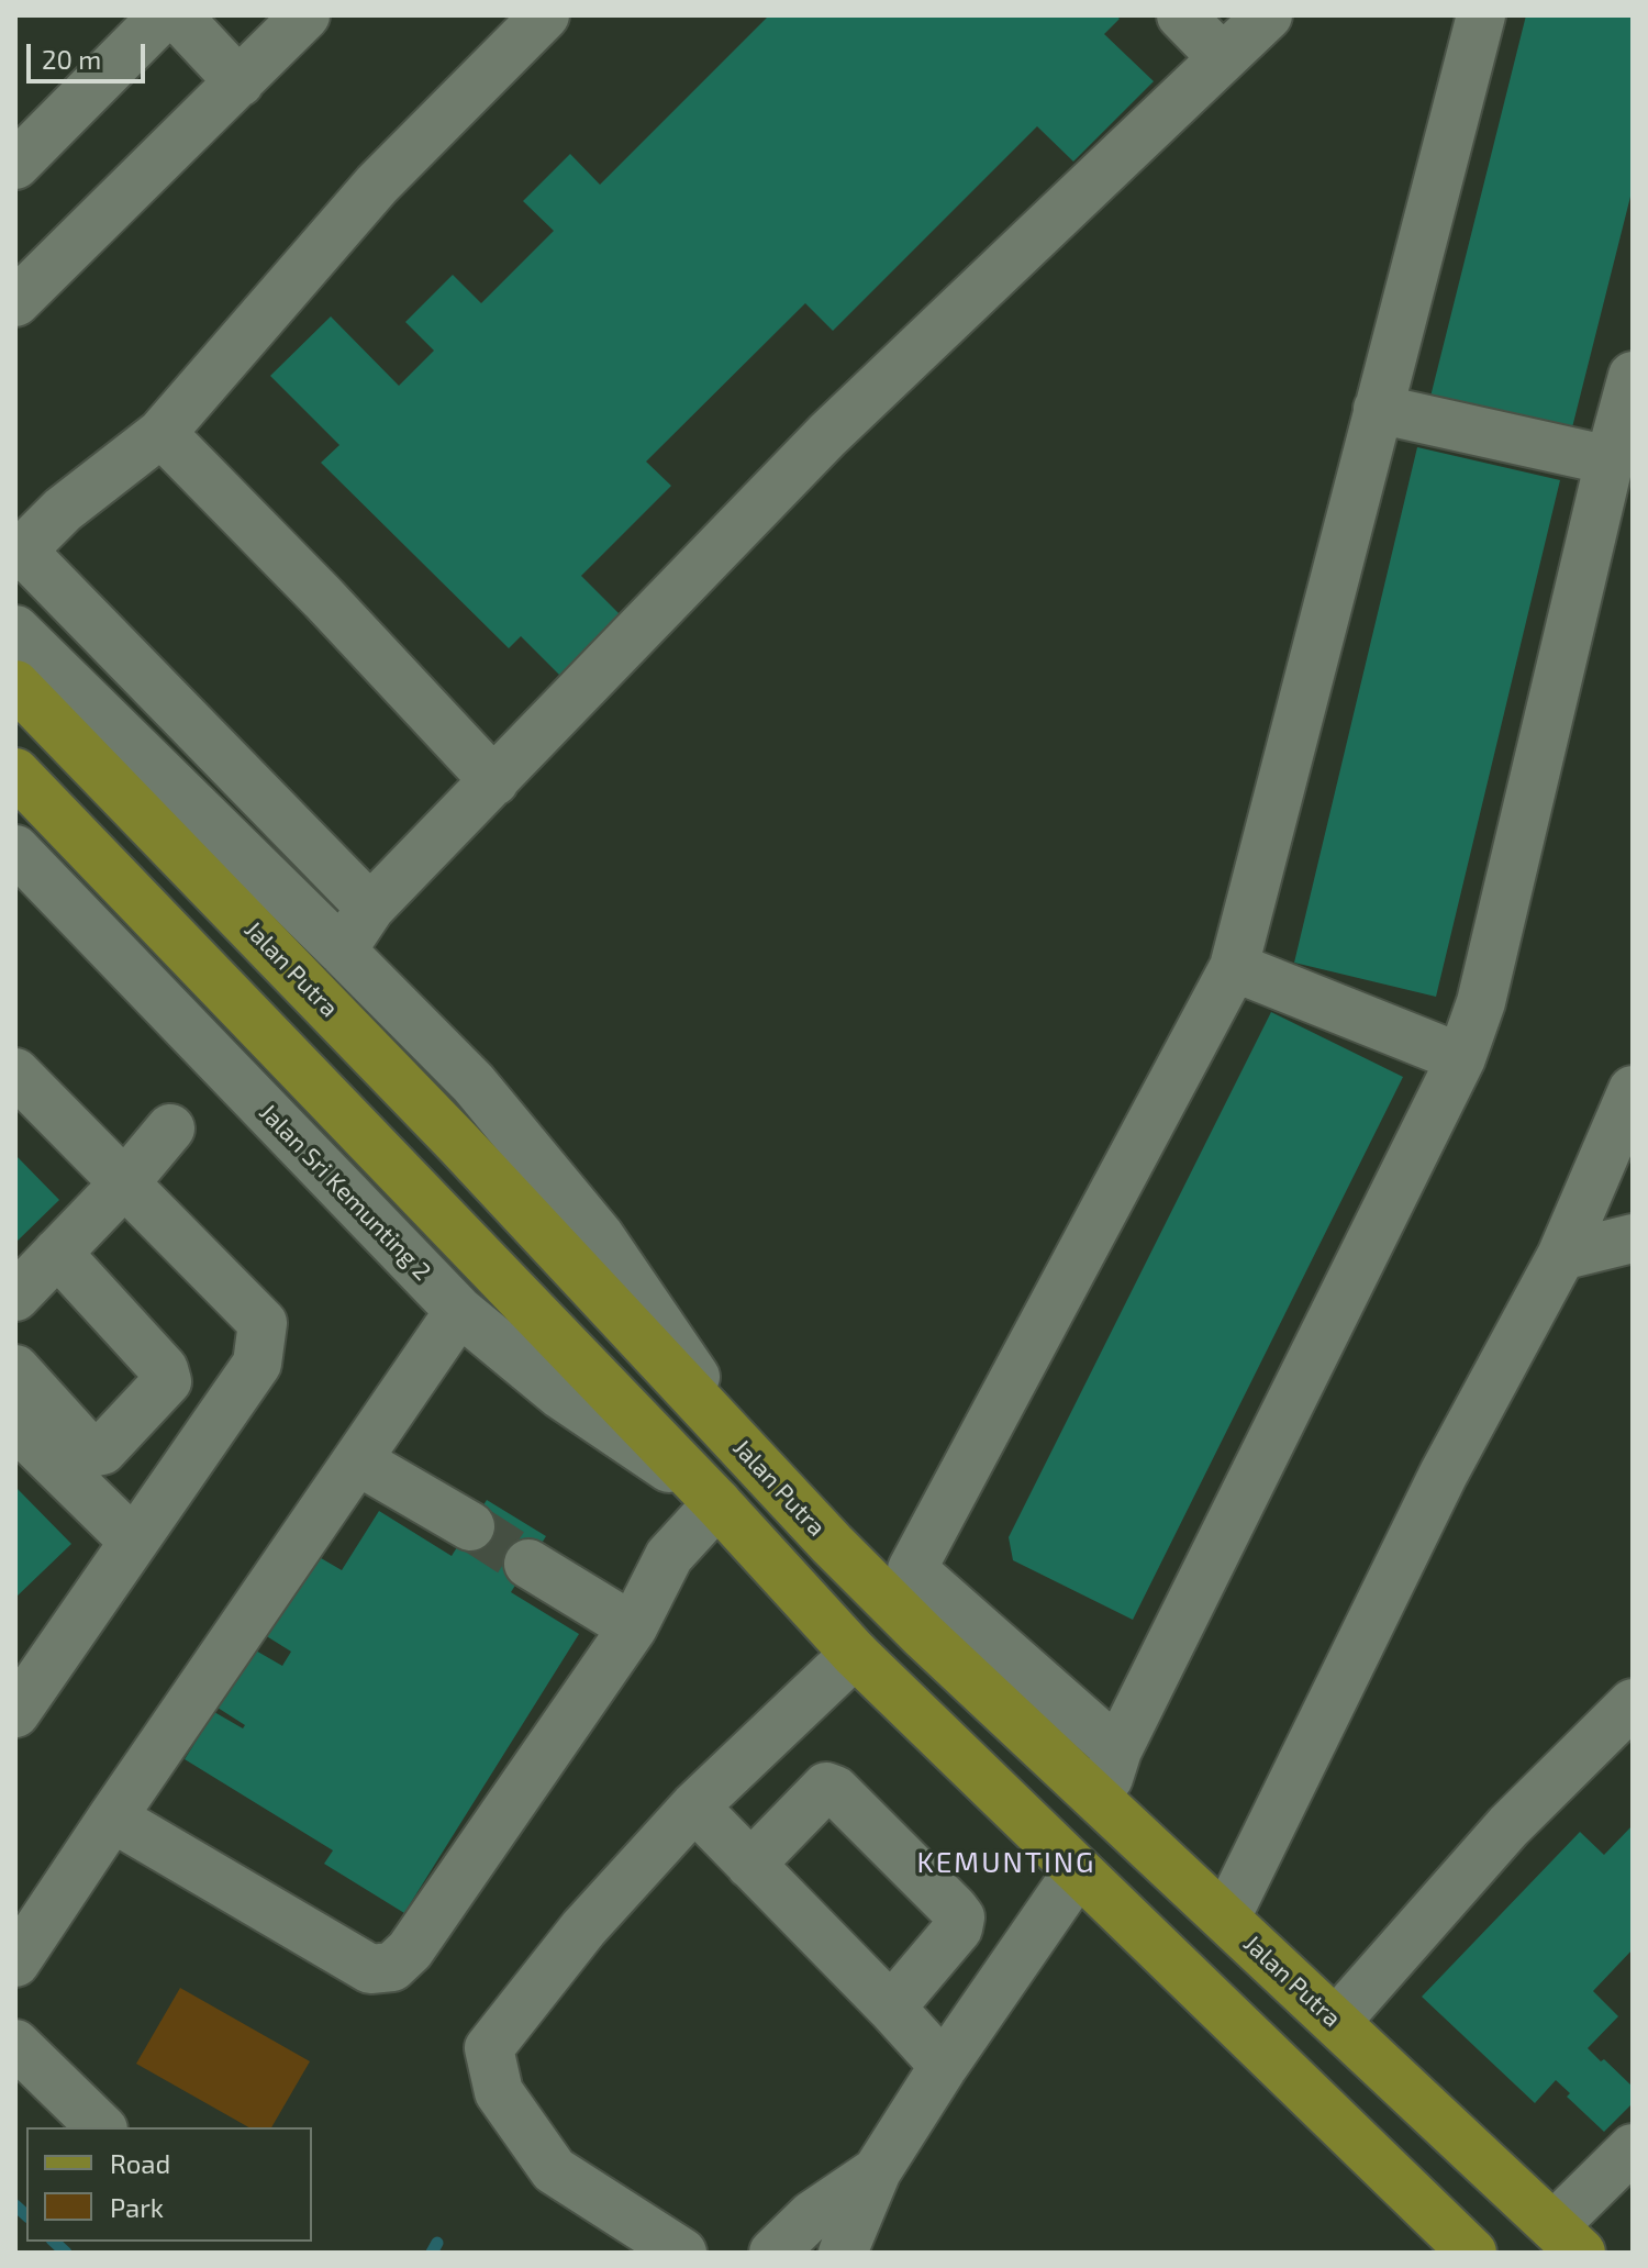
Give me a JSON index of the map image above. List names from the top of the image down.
{
  "streets": {
    "main road": ["Jalan Putra"],
    "street": ["Jalan Sri Kemunting 2"]
  },
  "districts": ["KEMUNTING"],
  "legend": ["Road", "Park"],
  "scale_bar": "20 m"
}
